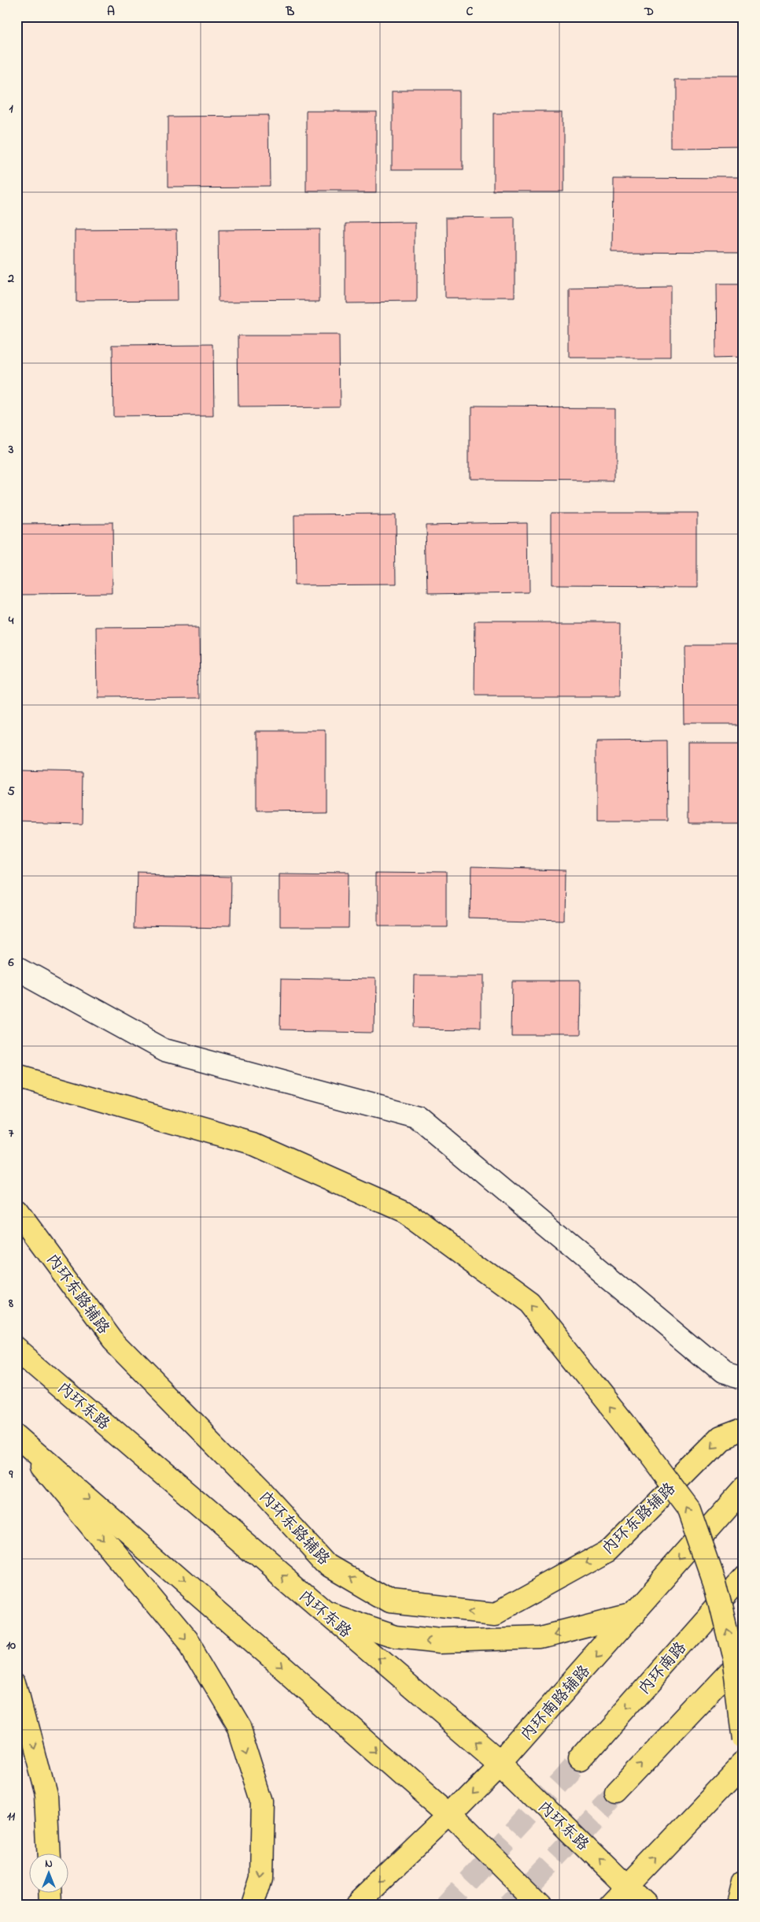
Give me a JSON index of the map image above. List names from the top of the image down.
{
  "streets": {
    "main road": [
      "内环东路辅路",
      "内环东路",
      "内环南路",
      "内环南路辅路"
    ]
  },
  "crossings": [
    ["内环东路", "内环南路辅路"]
  ],
  "north": "top",
  "grid": {
    "columns": [
      "A",
      "B",
      "C",
      "D"
    ],
    "rows": [
      "1",
      "2",
      "3",
      "4",
      "5",
      "6",
      "7",
      "8",
      "9",
      "10",
      "11"
    ]
  }
}
